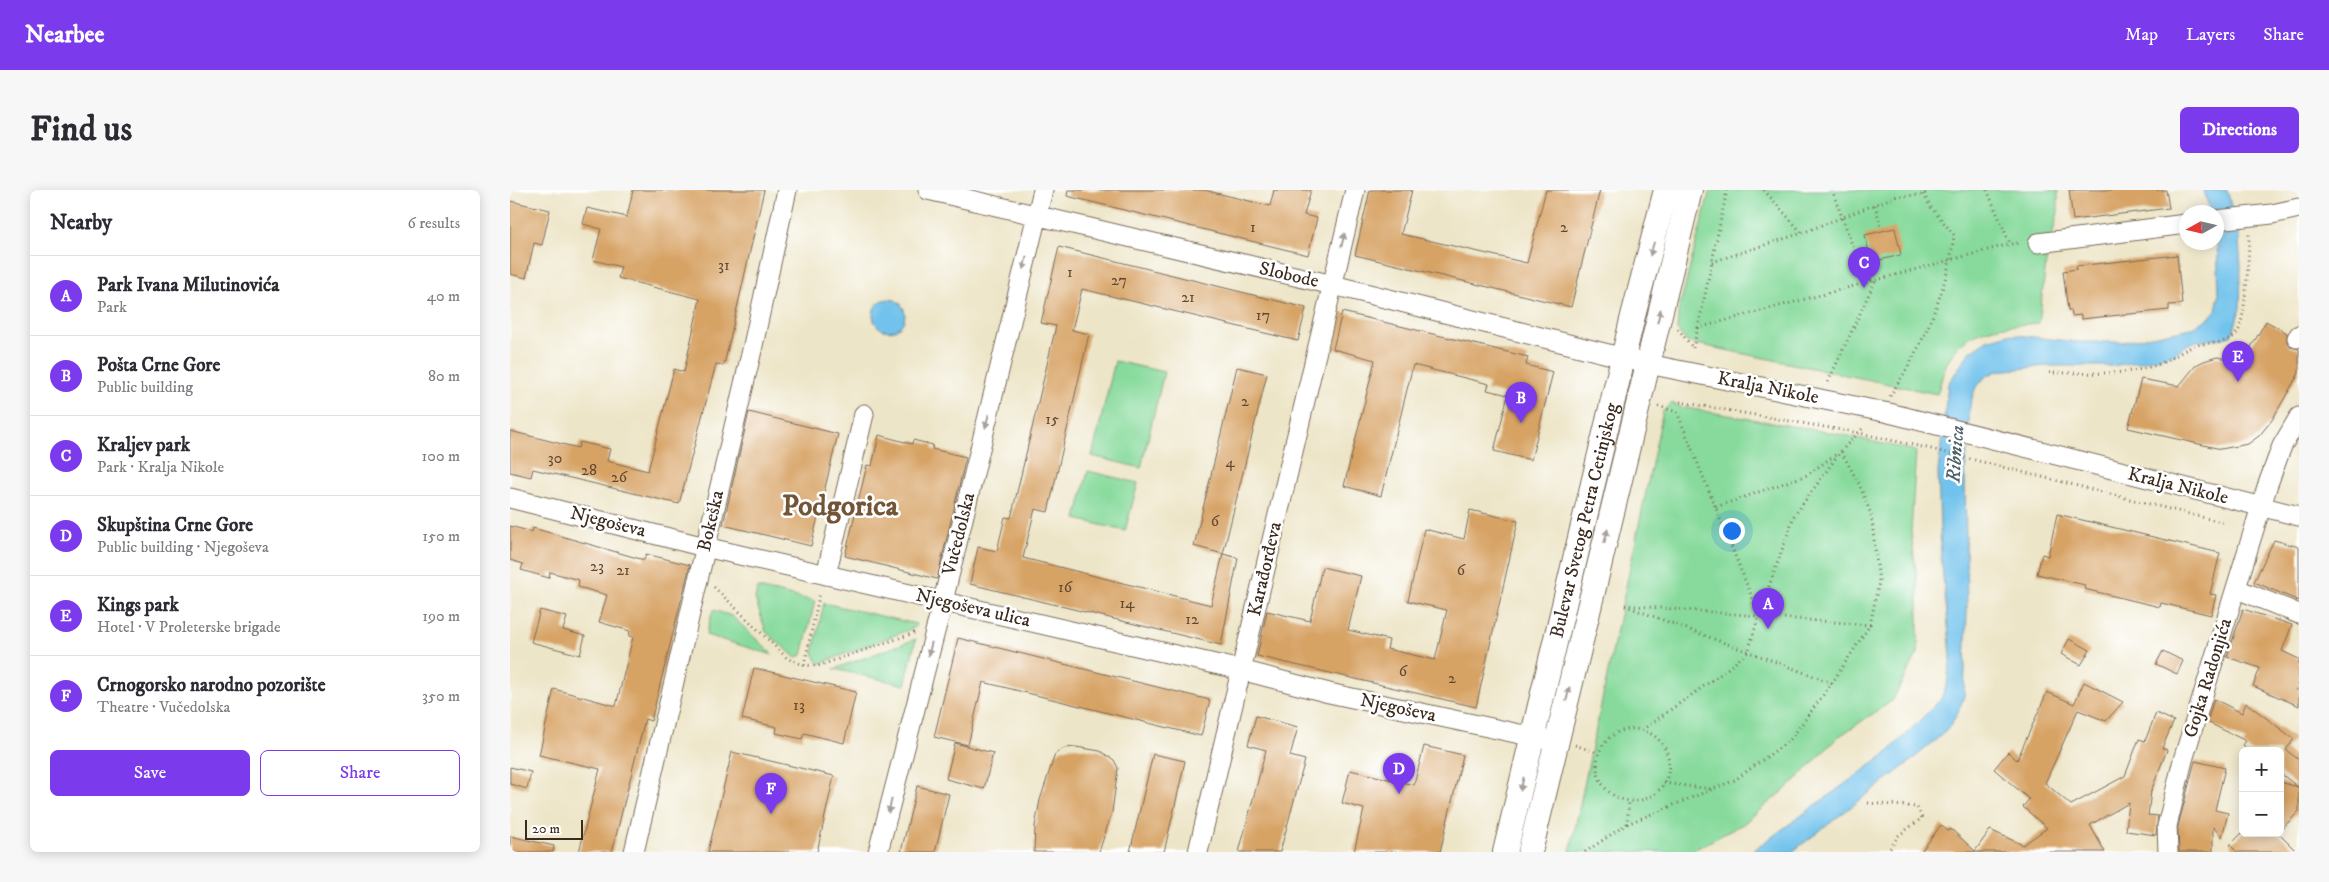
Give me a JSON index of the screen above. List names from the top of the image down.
{
  "streets": {
    "main road": ["Bulevar Svetog Petra Cetinjskog"],
    "street": [
      "Slobode",
      "Kralja Nikole",
      "Bokeška",
      "Njegoševa",
      "Vučedolska",
      "Karađorđeva",
      "Njegoševa ulica",
      "Gojka Radonjića"
    ]
  },
  "crossings": [
    ["Slobode", "Kralja Nikole"],
    ["Slobode", "Bulevar Svetog Petra Cetinjskog"],
    ["Slobode", "Vučedolska"],
    ["Slobode", "Karađorđeva"],
    ["Kralja Nikole", "Bulevar Svetog Petra Cetinjskog"],
    ["Kralja Nikole", "Gojka Radonjića"],
    ["Bokeška", "Njegoševa"],
    ["Bokeška", "Njegoševa ulica"],
    ["Bulevar Svetog Petra Cetinjskog", "Njegoševa"],
    ["Njegoševa", "Karađorđeva"],
    ["Njegoševa", "Njegoševa ulica"],
    ["Vučedolska", "Njegoševa ulica"],
    ["Karađorđeva", "Njegoševa ulica"]
  ],
  "one_way": ["Vučedolska"],
  "districts": ["Podgorica"],
  "water": ["Ribnica"],
  "house_numbers": [
    "1",
    "2",
    "31",
    "1",
    "27",
    "21",
    "17",
    "2",
    "15",
    "30",
    "4",
    "28",
    "26",
    "6",
    "23",
    "21",
    "6",
    "16",
    "14",
    "12",
    "6",
    "2",
    "13"
  ],
  "scale_bar": "20 m",
  "north": "left",
  "page": {
    "header": "Nearbee",
    "nav": ["Map", "Layers", "Share"],
    "buttons": [
      "Directions",
      ["Save", "Share"]
    ],
    "title": "Find us",
    "heading": ["Nearby", "6 results"],
    "pins": [
      "C",
      "E",
      "B",
      "A",
      "D",
      "F"
    ],
    "list": [
      {
        "mark": "A",
        "name": "Park Ivana Milutinovića",
        "note": "Park",
        "value": "40 m"
      },
      {
        "mark": "B",
        "name": "Pošta Crne Gore",
        "note": "Public building",
        "value": "80 m"
      },
      {
        "mark": "C",
        "name": "Kraljev park",
        "note": "Park · Kralja Nikole",
        "value": "100 m"
      },
      {
        "mark": "D",
        "name": "Skupština Crne Gore",
        "note": "Public building · Njegoševa",
        "value": "150 m"
      },
      {
        "mark": "E",
        "name": "Kings park",
        "note": "Hotel · V Proleterske brigade",
        "value": "190 m"
      },
      {
        "mark": "F",
        "name": "Crnogorsko narodno pozorište",
        "note": "Theatre · Vučedolska",
        "value": "350 m"
      }
    ],
    "map_buttons": ["+", "−"],
    "scale": "20 m"
  }
}
